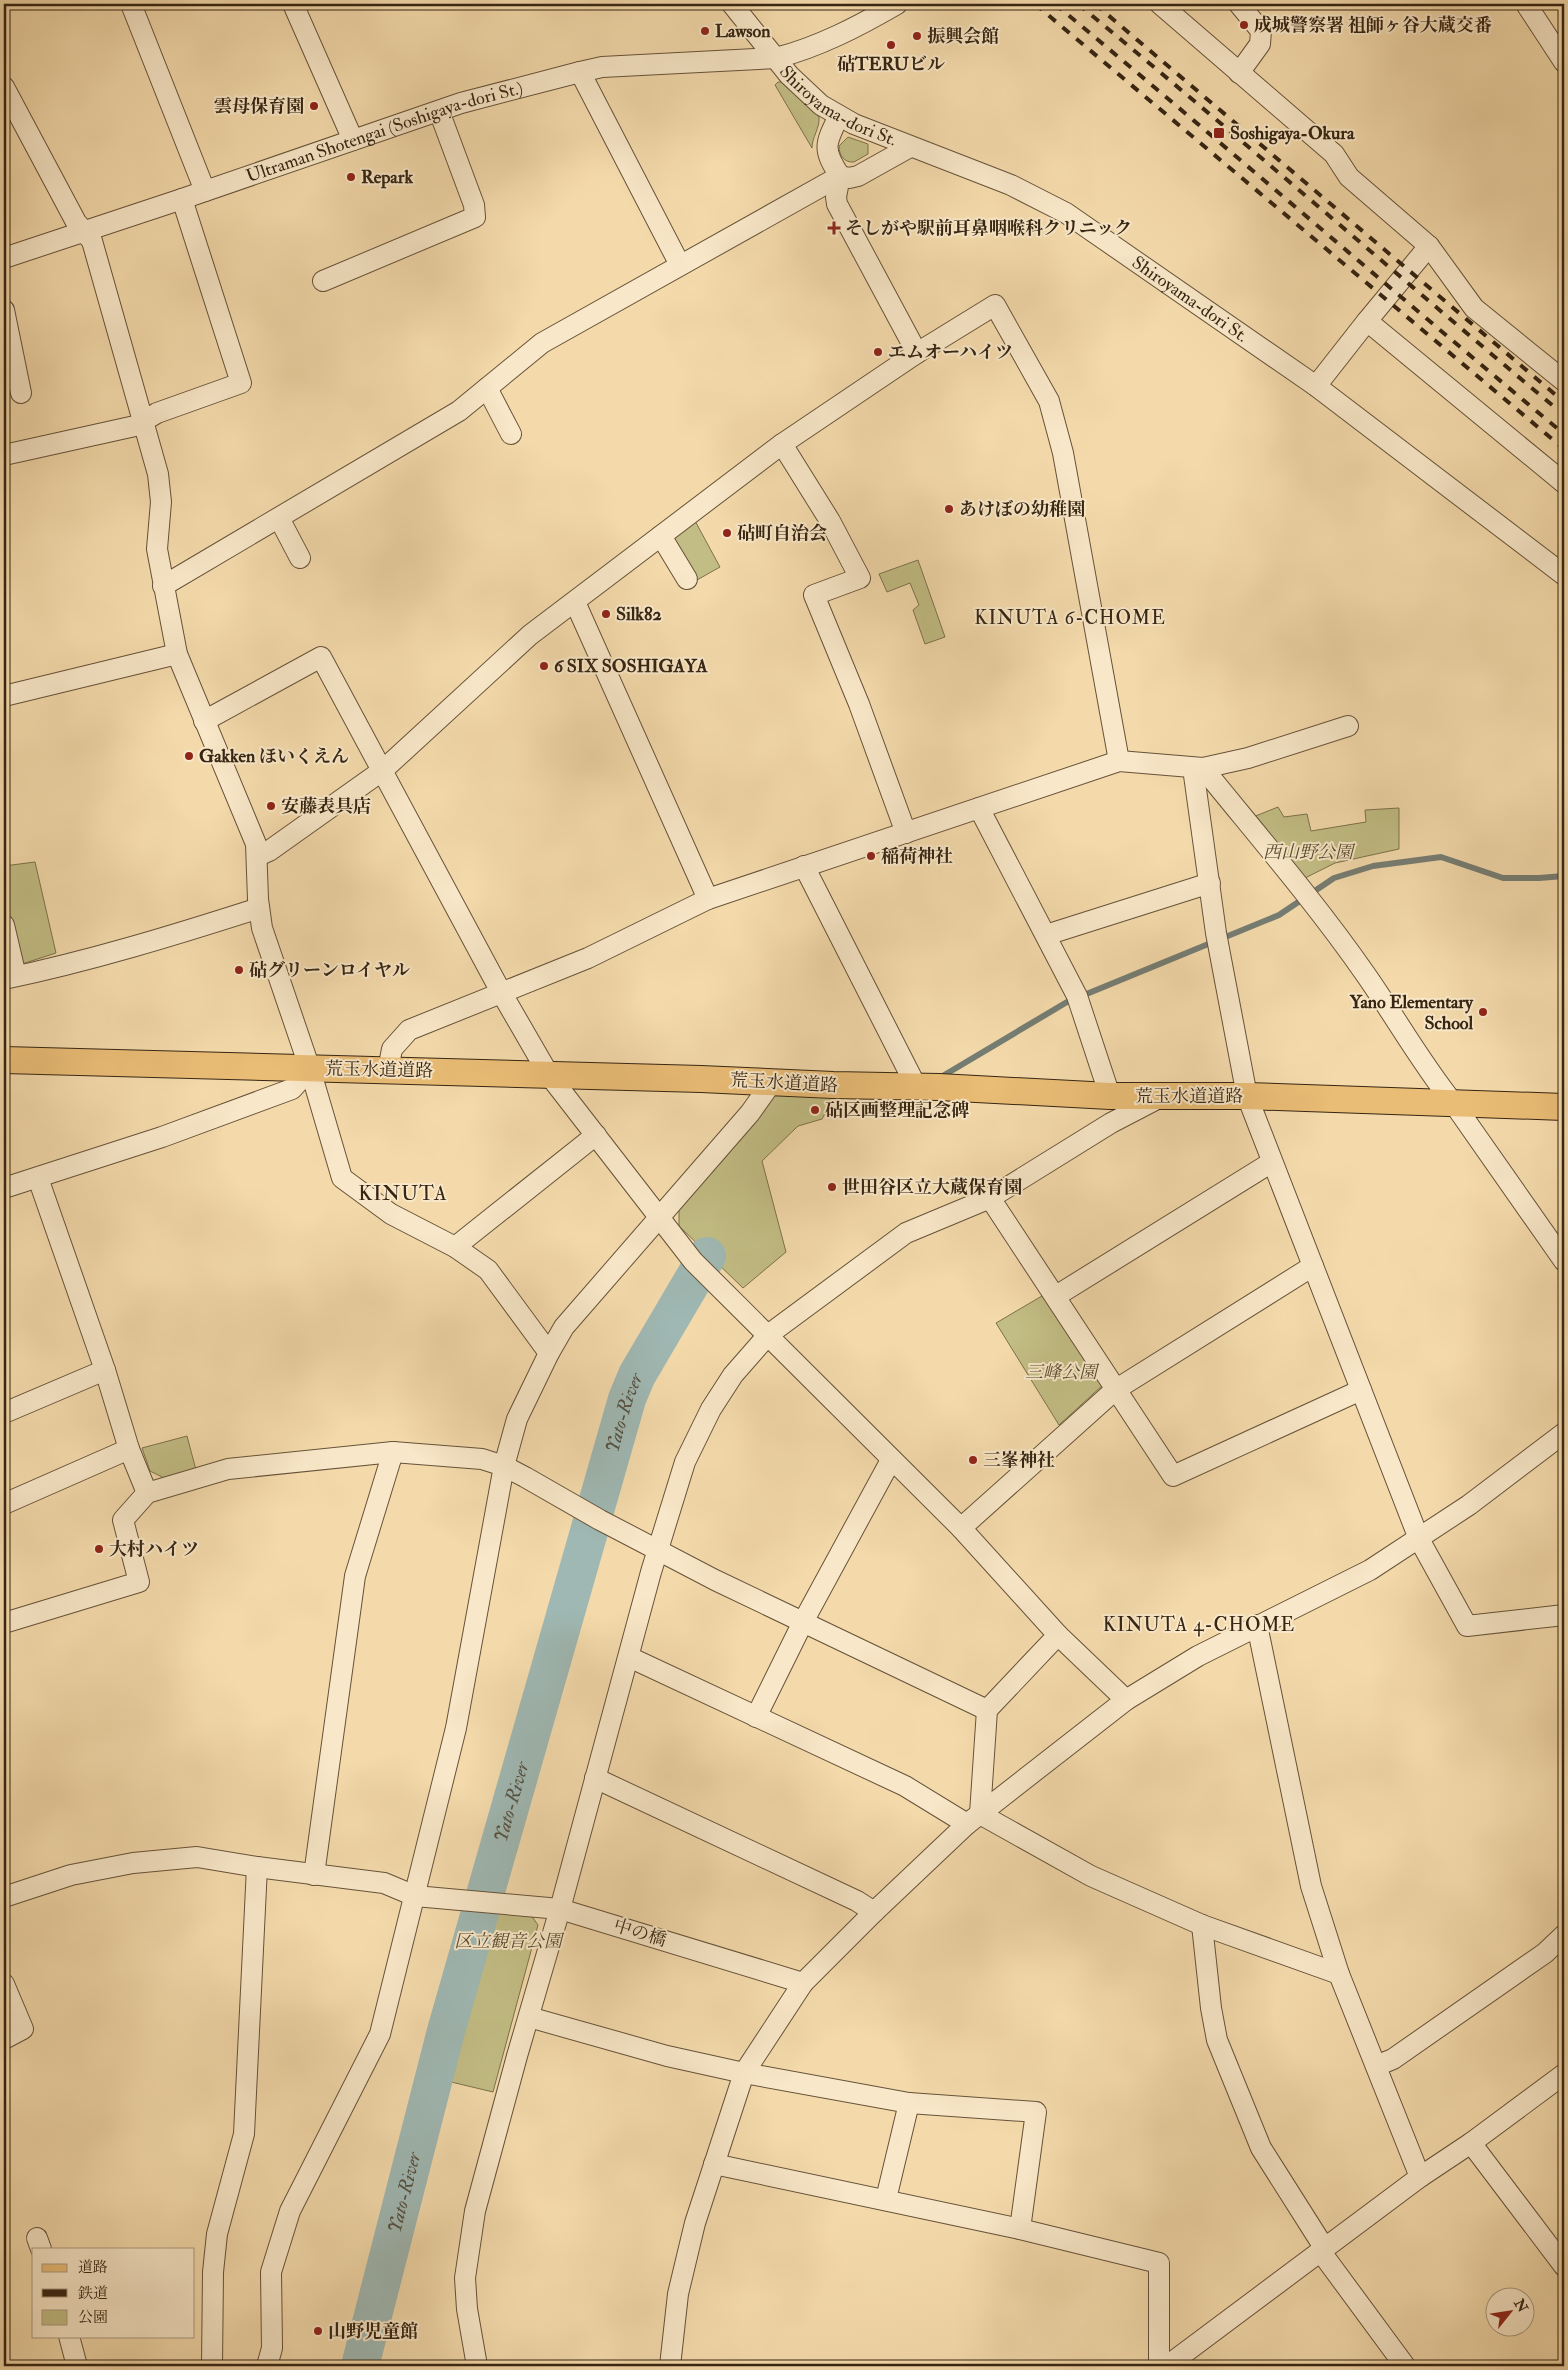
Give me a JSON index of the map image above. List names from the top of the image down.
{
  "streets": {
    "main road": ["荒玉水道道路"],
    "street": ["Shiroyama-dori St.", "Ultraman Shotengai (Soshigaya-dori St.)", "中の橋"]
  },
  "crossings": [
    ["Shiroyama-dori St.", "Ultraman Shotengai (Soshigaya-dori St.)"]
  ],
  "districts": ["KINUTA 6-CHOME", "KINUTA", "KINUTA 4-CHOME"],
  "water": ["Yato-River"],
  "parks": ["西山野公園", "三峰公園", "区立観音公園"],
  "places": {
    "other": [
      "成城警察署 祖師ヶ谷大蔵交番",
      "Lawson",
      "振興会館",
      "砧TERUビル",
      "雲母保育園",
      "Repark",
      "エムオーハイツ",
      "あけぼの幼稚園",
      "砧町自治会",
      "Silk82",
      "6 SIX SOSHIGAYA",
      "Gakken ほいくえん",
      "安藤表具店",
      "稲荷神社",
      "砧グリーンロイヤル",
      "Yano Elementary School",
      "砧区画整理記念碑",
      "世田谷区立大蔵保育園",
      "三峯神社",
      "大村ハイツ",
      "山野児童館"
    ],
    "transit": ["Soshigaya-Okura"],
    "health": ["そしがや駅前耳鼻咽喉科クリニック"]
  },
  "legend": ["道路", "鉄道", "公園"],
  "north": "top right"
}
